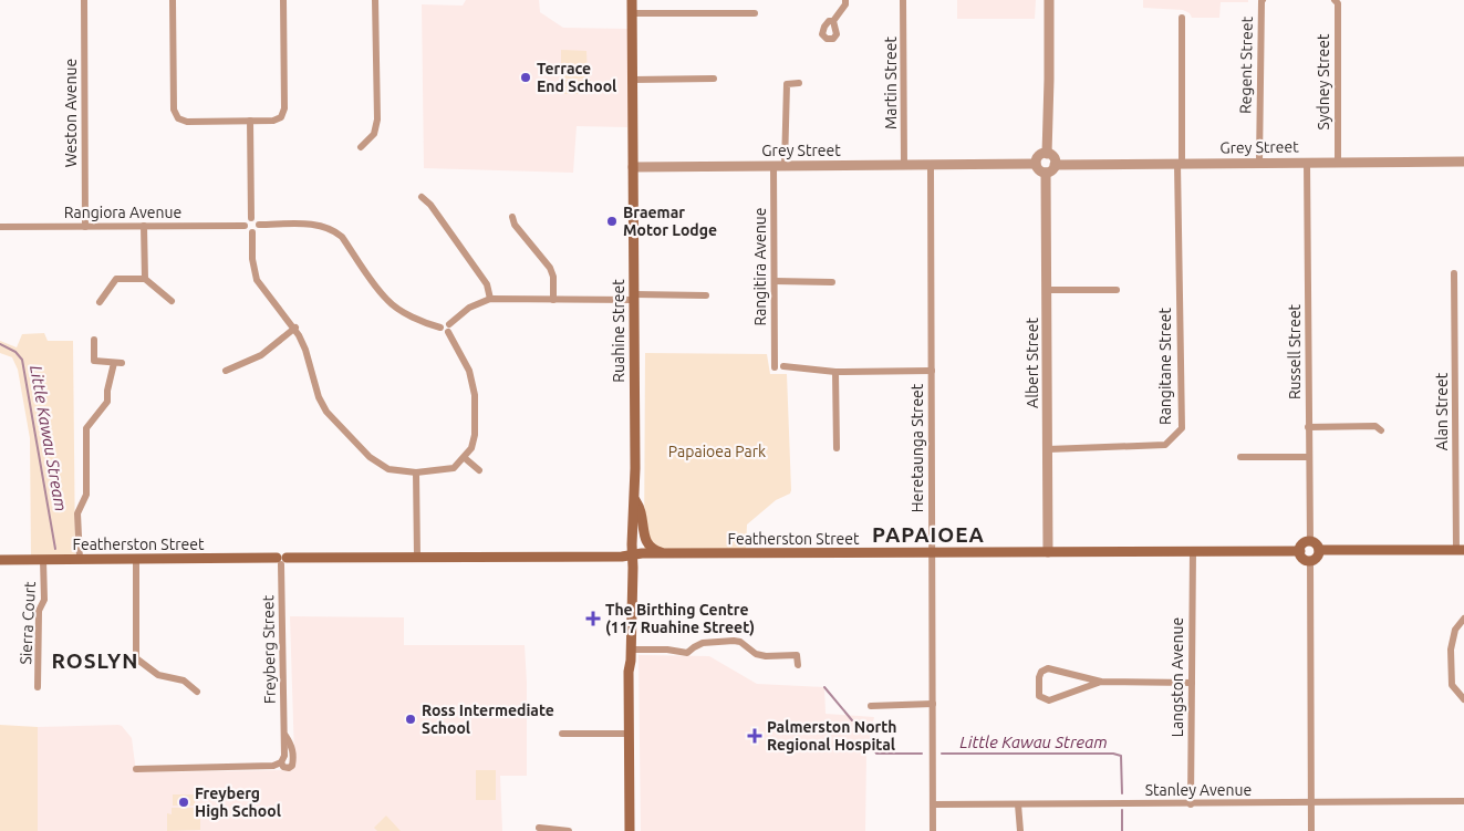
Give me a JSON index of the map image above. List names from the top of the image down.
{
  "streets": {
    "main road": ["Ruahine Street", "Featherston Street"],
    "street": [
      "Regent Street",
      "Sydney Street",
      "Martin Street",
      "Weston Avenue",
      "Grey Street",
      "Rangiora Avenue",
      "Rangitira Avenue",
      "Russell Street",
      "Albert Street",
      "Rangitane Street",
      "Alan Street",
      "Heretaunga Street",
      "Sierra Court",
      "Freyberg Street",
      "Langston Avenue",
      "Stanley Avenue"
    ]
  },
  "crossings": [
    ["Regent Street", "Grey Street"],
    ["Sydney Street", "Grey Street"],
    ["Martin Street", "Grey Street"],
    ["Weston Avenue", "Rangiora Avenue"],
    ["Grey Street", "Rangitira Avenue"],
    ["Grey Street", "Ruahine Street"],
    ["Grey Street", "Russell Street"],
    ["Grey Street", "Albert Street"],
    ["Grey Street", "Rangitane Street"],
    ["Grey Street", "Heretaunga Street"],
    ["Ruahine Street", "Featherston Street"],
    ["Russell Street", "Featherston Street"],
    ["Albert Street", "Rangitane Street"],
    ["Albert Street", "Featherston Street"],
    ["Heretaunga Street", "Featherston Street"],
    ["Heretaunga Street", "Stanley Avenue"],
    ["Featherston Street", "Sierra Court"],
    ["Featherston Street", "Freyberg Street"],
    ["Featherston Street", "Langston Avenue"],
    ["Langston Avenue", "Stanley Avenue"]
  ],
  "districts": ["PAPAIOEA", "ROSLYN"],
  "water": ["Little Kawau Stream"],
  "parks": ["Papaioea Park"],
  "places": {
    "other": [
      "Terrace End School",
      "Braemar Motor Lodge",
      "Ross Intermediate School",
      "Freyberg High School"
    ],
    "health": ["The Birthing Centre (117 Ruahine Street)", "Palmerston North Regional Hospital"]
  }
}
